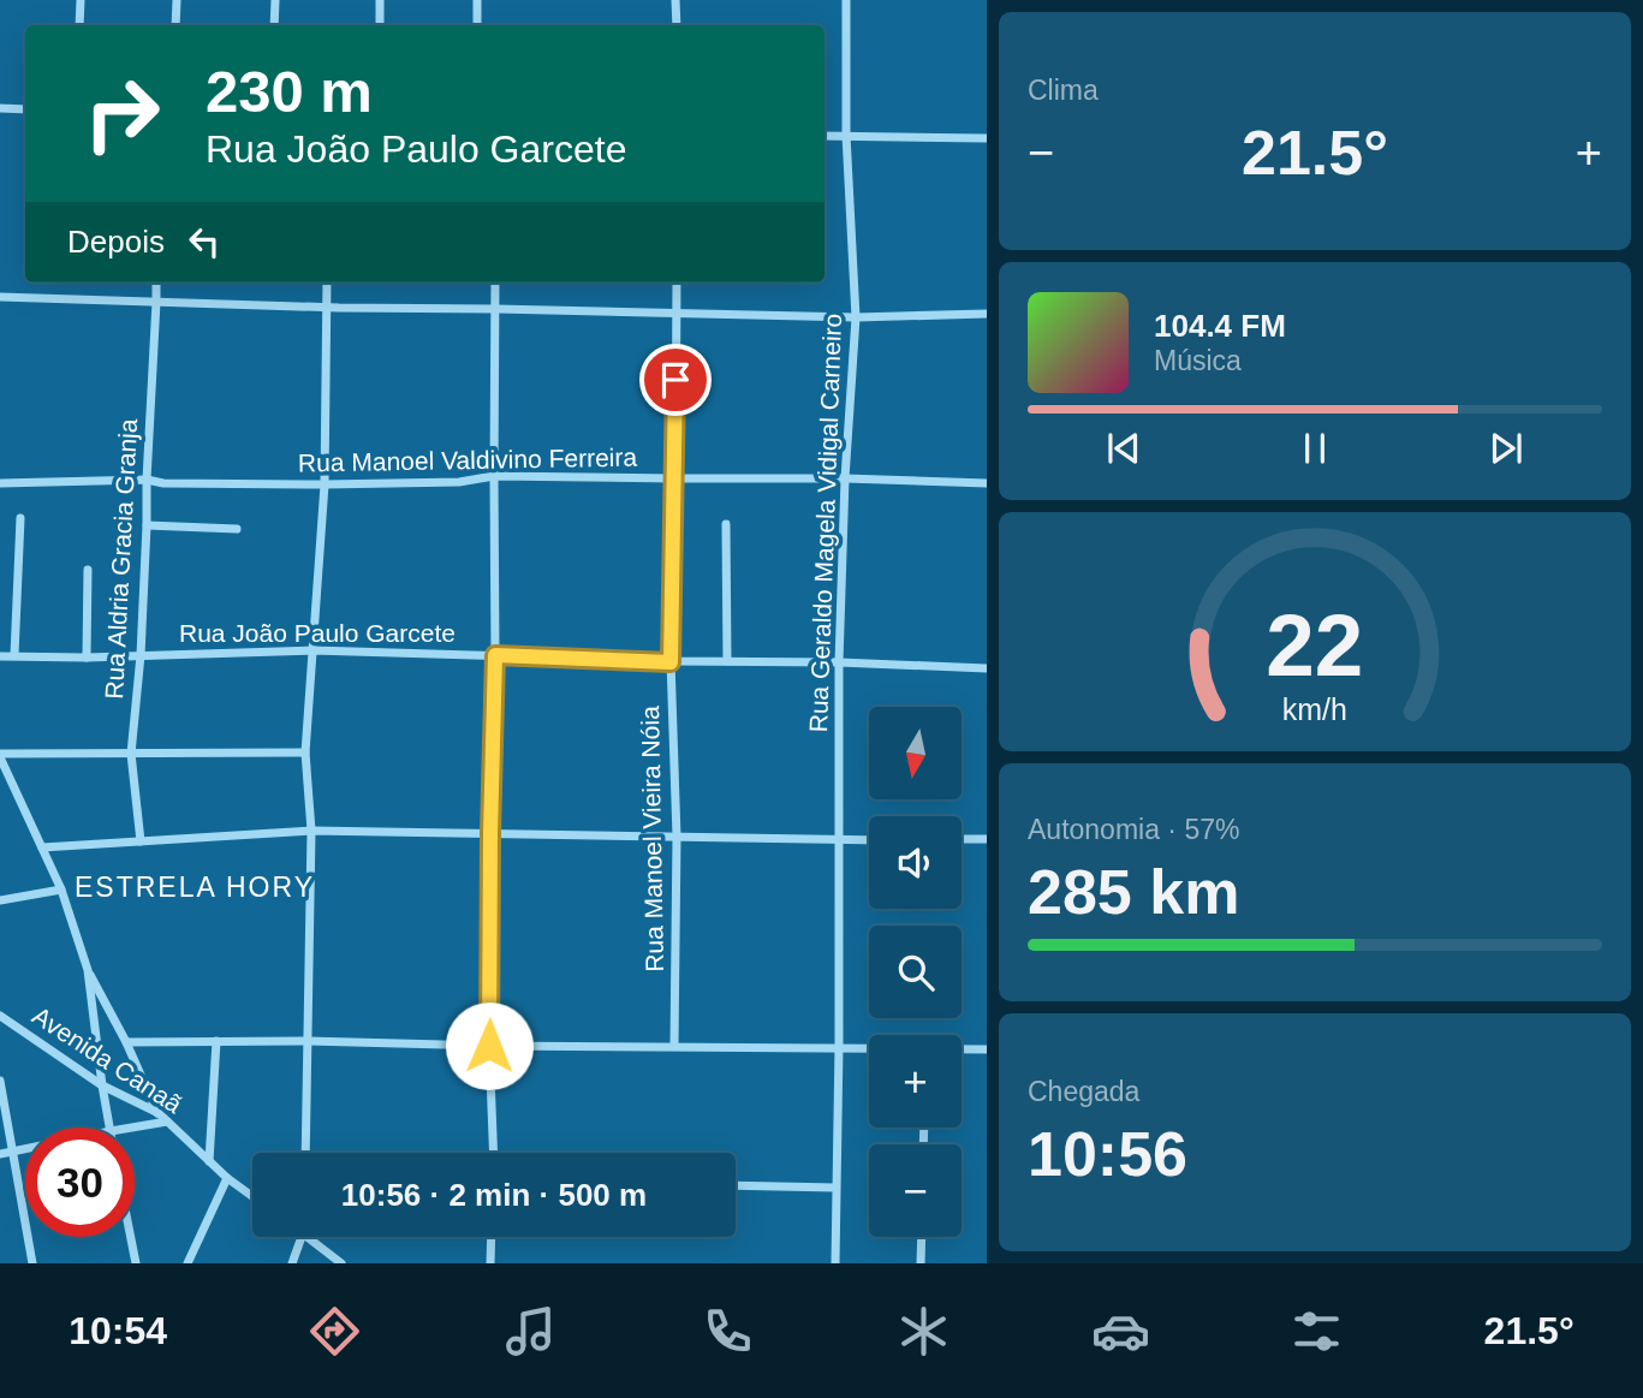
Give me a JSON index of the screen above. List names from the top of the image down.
{
  "streets": {
    "street": [
      "Rua Manoel Valdivino Ferreira",
      "Rua Geraldo Magela Vidigal Carneiro",
      "Rua Aldria Gracia Granja",
      "Rua João Paulo Garcete",
      "Rua Manoel Vieira Nóia",
      "Avenida Canaã"
    ]
  },
  "crossings": [
    ["Rua Manoel Valdivino Ferreira", "Rua Geraldo Magela Vidigal Carneiro"],
    ["Rua Manoel Valdivino Ferreira", "Rua Aldria Gracia Granja"],
    ["Rua Manoel Valdivino Ferreira", "Rua Manoel Vieira Nóia"],
    ["Rua Geraldo Magela Vidigal Carneiro", "Rua João Paulo Garcete"],
    ["Rua Aldria Gracia Granja", "Rua João Paulo Garcete"],
    ["Rua João Paulo Garcete", "Rua Manoel Vieira Nóia"]
  ],
  "districts": ["ESTRELA HORY"],
  "north": "bottom",
  "page": {
    "tile": [
      "Clima",
      ["Autonomia · 57%", "285 km"],
      ["Chegada", "10:56"]
    ],
    "turn": ["230 m", "Rua João Paulo Garcete"],
    "heat": ["−", "21.5°", "+"],
    "then": "Depois",
    "song": ["104.4 FM", "Música"],
    "map_buttons": ["+", "−"],
    "limit": "30",
    "trip": "10:56 · 2 min · 500 m",
    "tabs": ["10:54", "21.5°"],
    "gauge": ["22", "km/h"]
  }
}
